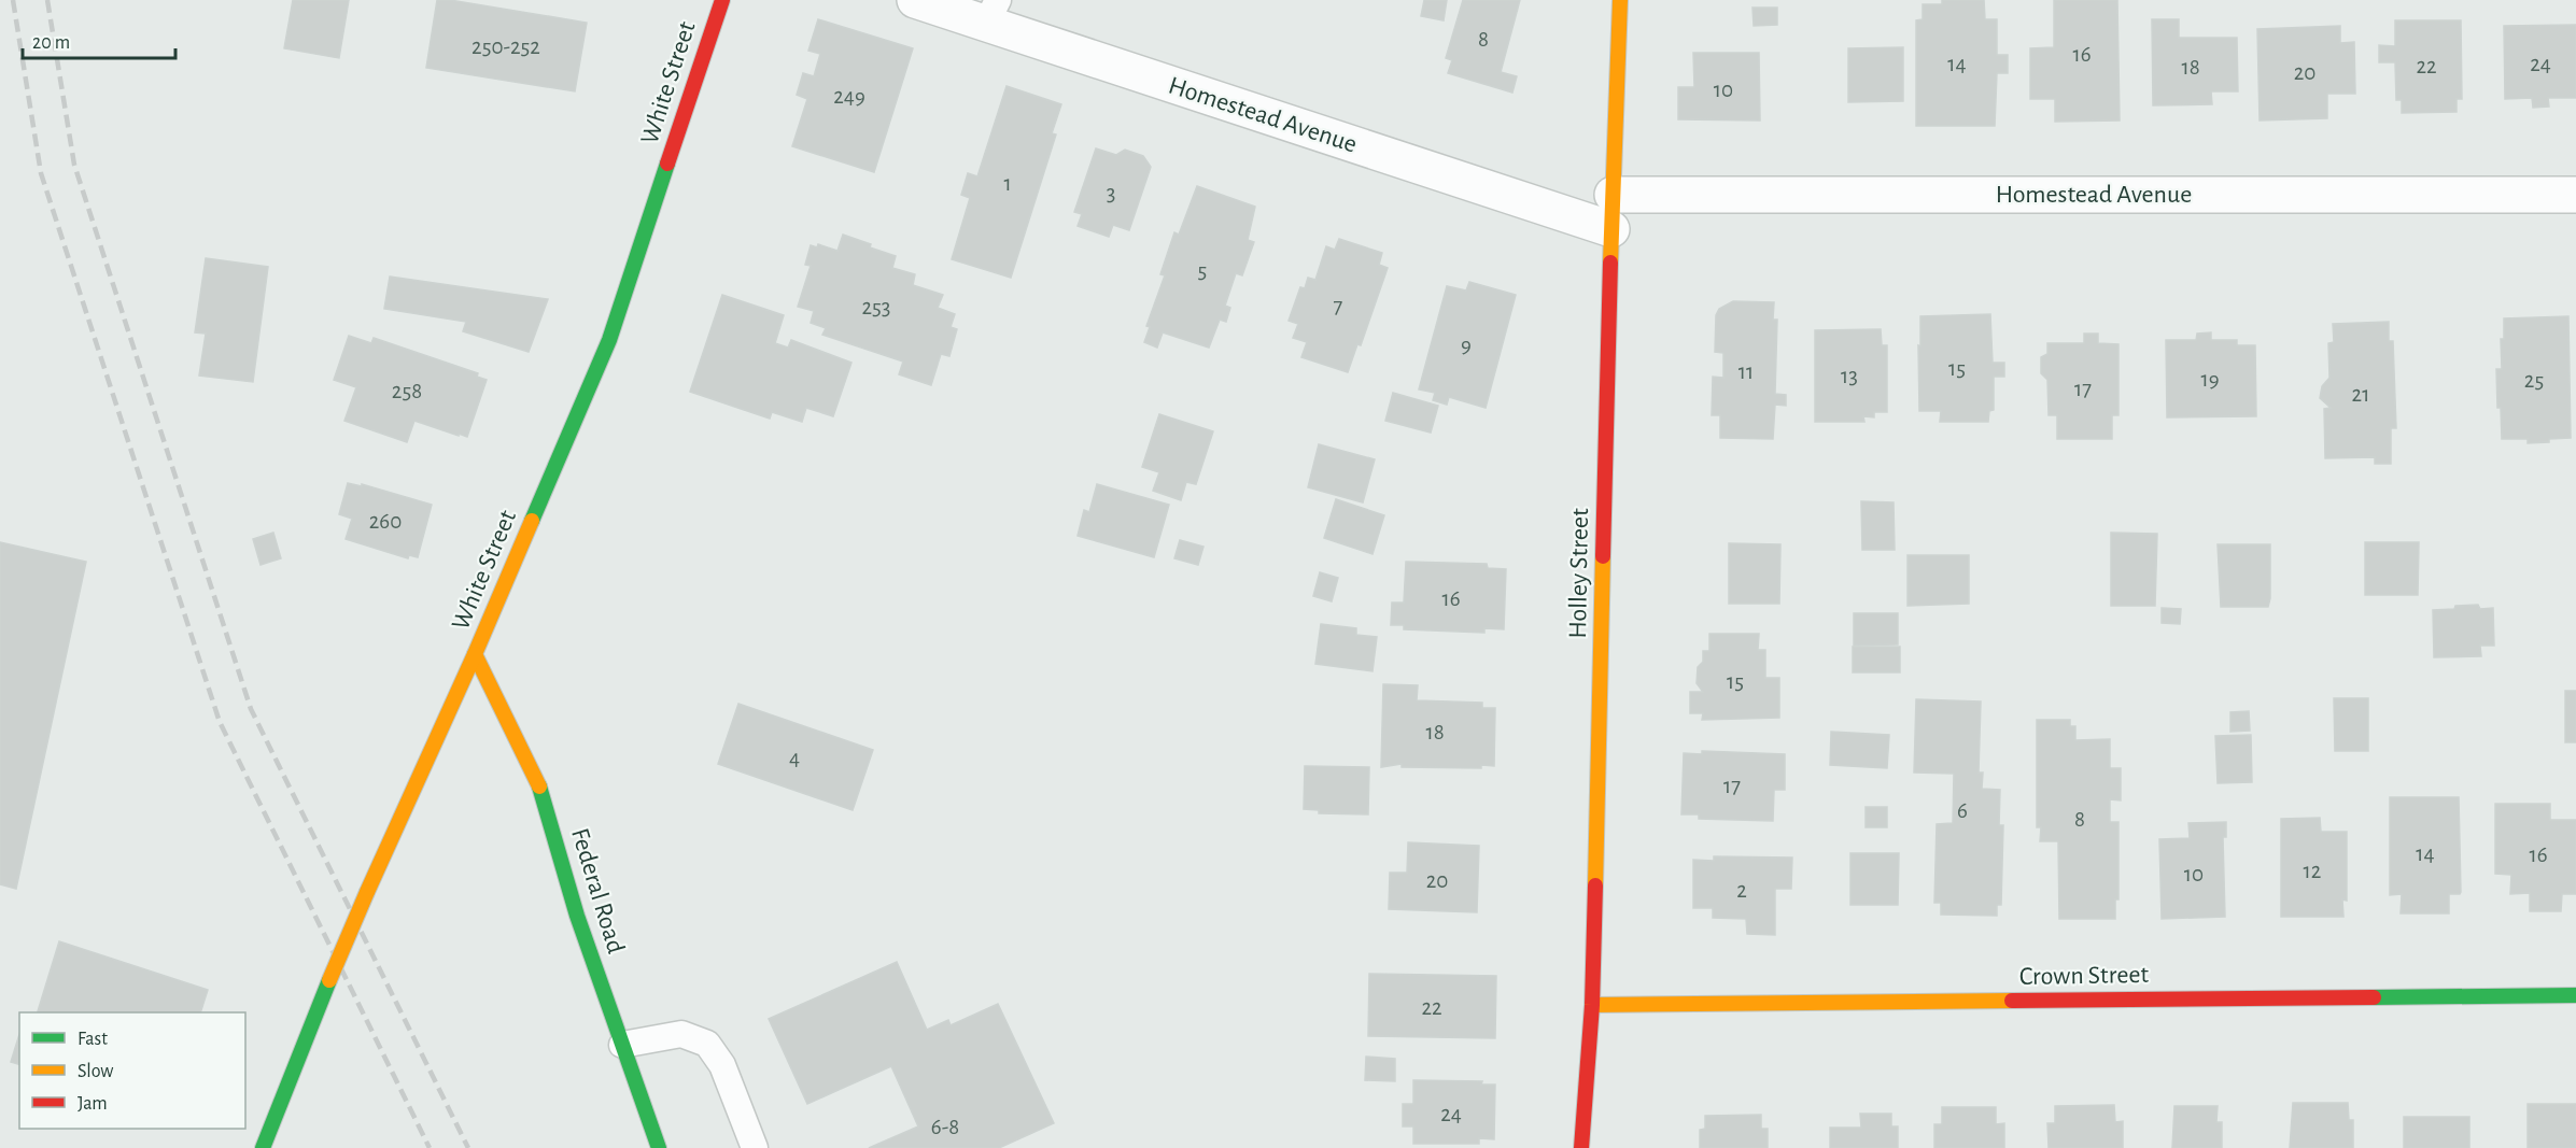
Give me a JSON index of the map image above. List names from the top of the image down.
{
  "streets": {
    "street": [
      "White Street",
      "Homestead Avenue",
      "Holley Street",
      "Federal Road",
      "Crown Street"
    ]
  },
  "crossings": [
    ["White Street", "Federal Road"],
    ["Homestead Avenue", "Holley Street"],
    ["Holley Street", "Crown Street"]
  ],
  "house_numbers": [
    "8",
    "250-252",
    "16",
    "14",
    "24",
    "22",
    "18",
    "20",
    "10",
    "249",
    "1",
    "3",
    "5",
    "7",
    "253",
    "9",
    "15",
    "11",
    "13",
    "19",
    "25",
    "17",
    "258",
    "21",
    "260",
    "16",
    "15",
    "18",
    "4",
    "17",
    "6",
    "8",
    "14",
    "16",
    "12",
    "10",
    "20",
    "2",
    "22",
    "24",
    "6-8"
  ],
  "legend": ["Fast", "Slow", "Jam"],
  "scale_bar": "20 m"
}
